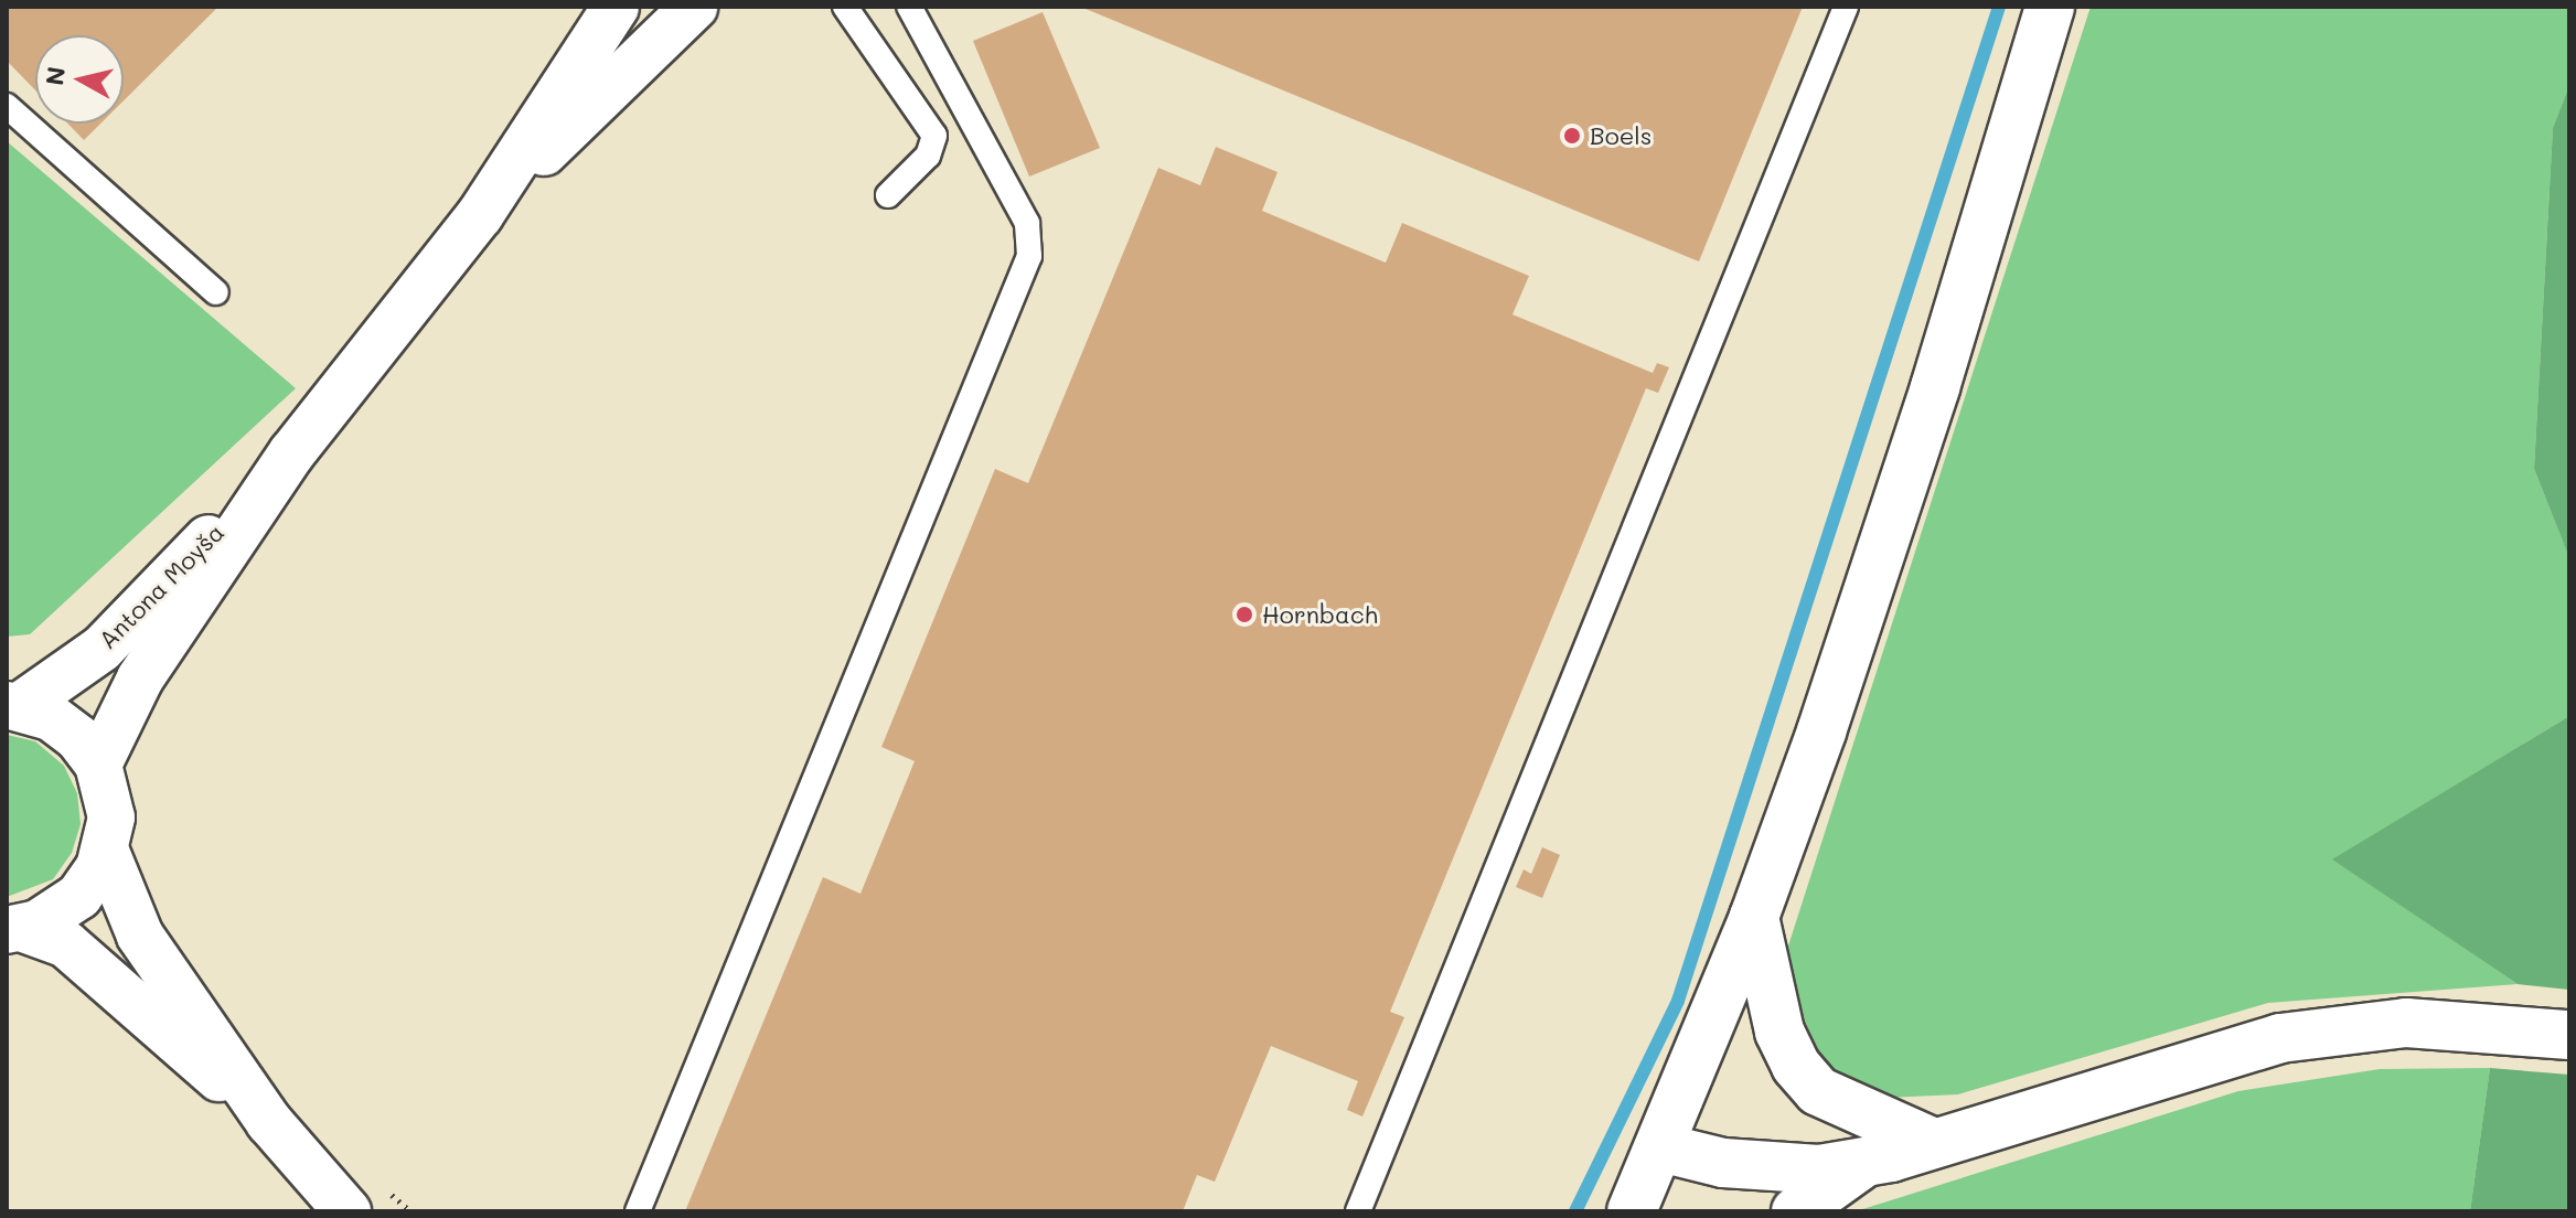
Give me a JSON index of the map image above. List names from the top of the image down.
{
  "streets": {
    "street": ["Antona Moyša"]
  },
  "places": ["Boels", "Hornbach"],
  "north": "left"
}
